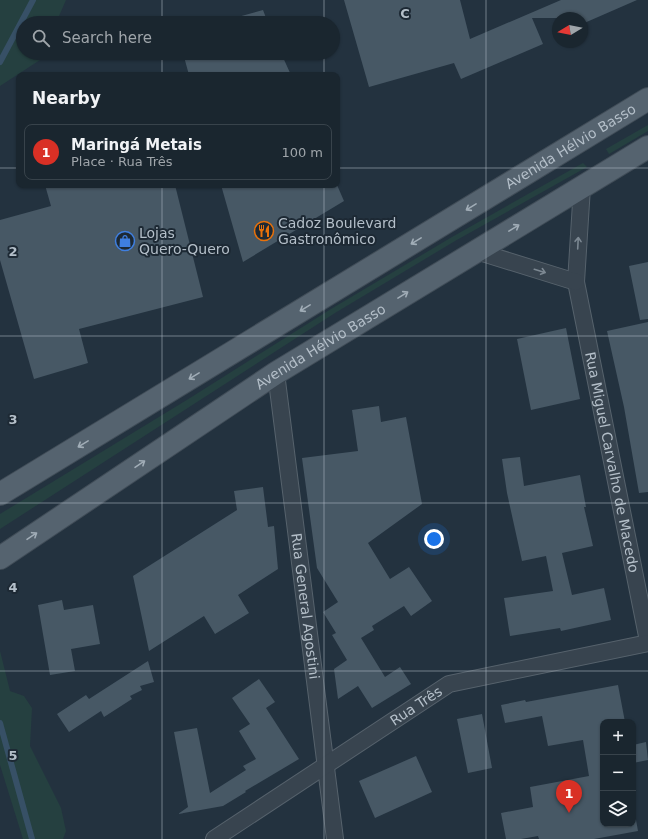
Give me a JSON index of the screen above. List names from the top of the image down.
{
  "streets": {
    "main road": ["Avenida Hélvio Basso"],
    "street": ["Rua Miguel Carvalho de Macedo", "Rua General Agostini", "Rua Três"]
  },
  "crossings": [
    ["Avenida Hélvio Basso", "Rua Miguel Carvalho de Macedo"],
    ["Avenida Hélvio Basso", "Rua General Agostini"],
    ["Rua Miguel Carvalho de Macedo", "Rua Três"],
    ["Rua General Agostini", "Rua Três"]
  ],
  "places": {
    "restaurant": ["Cadoz Boulevard Gastronômico"],
    "shop": ["Lojas Quero-Quero"]
  },
  "north": "left",
  "page": {
    "search": "Search here",
    "heading": "Nearby",
    "list": [
      {
        "mark": "1",
        "name": "Maringá Metais",
        "note": "Place · Rua Três",
        "value": "100 m"
      }
    ],
    "map_buttons": ["+", "−"],
    "pins": "1"
  },
  "grid": {
    "columns": ["C"],
    "rows": [
      "2",
      "3",
      "4",
      "5"
    ]
  }
}
